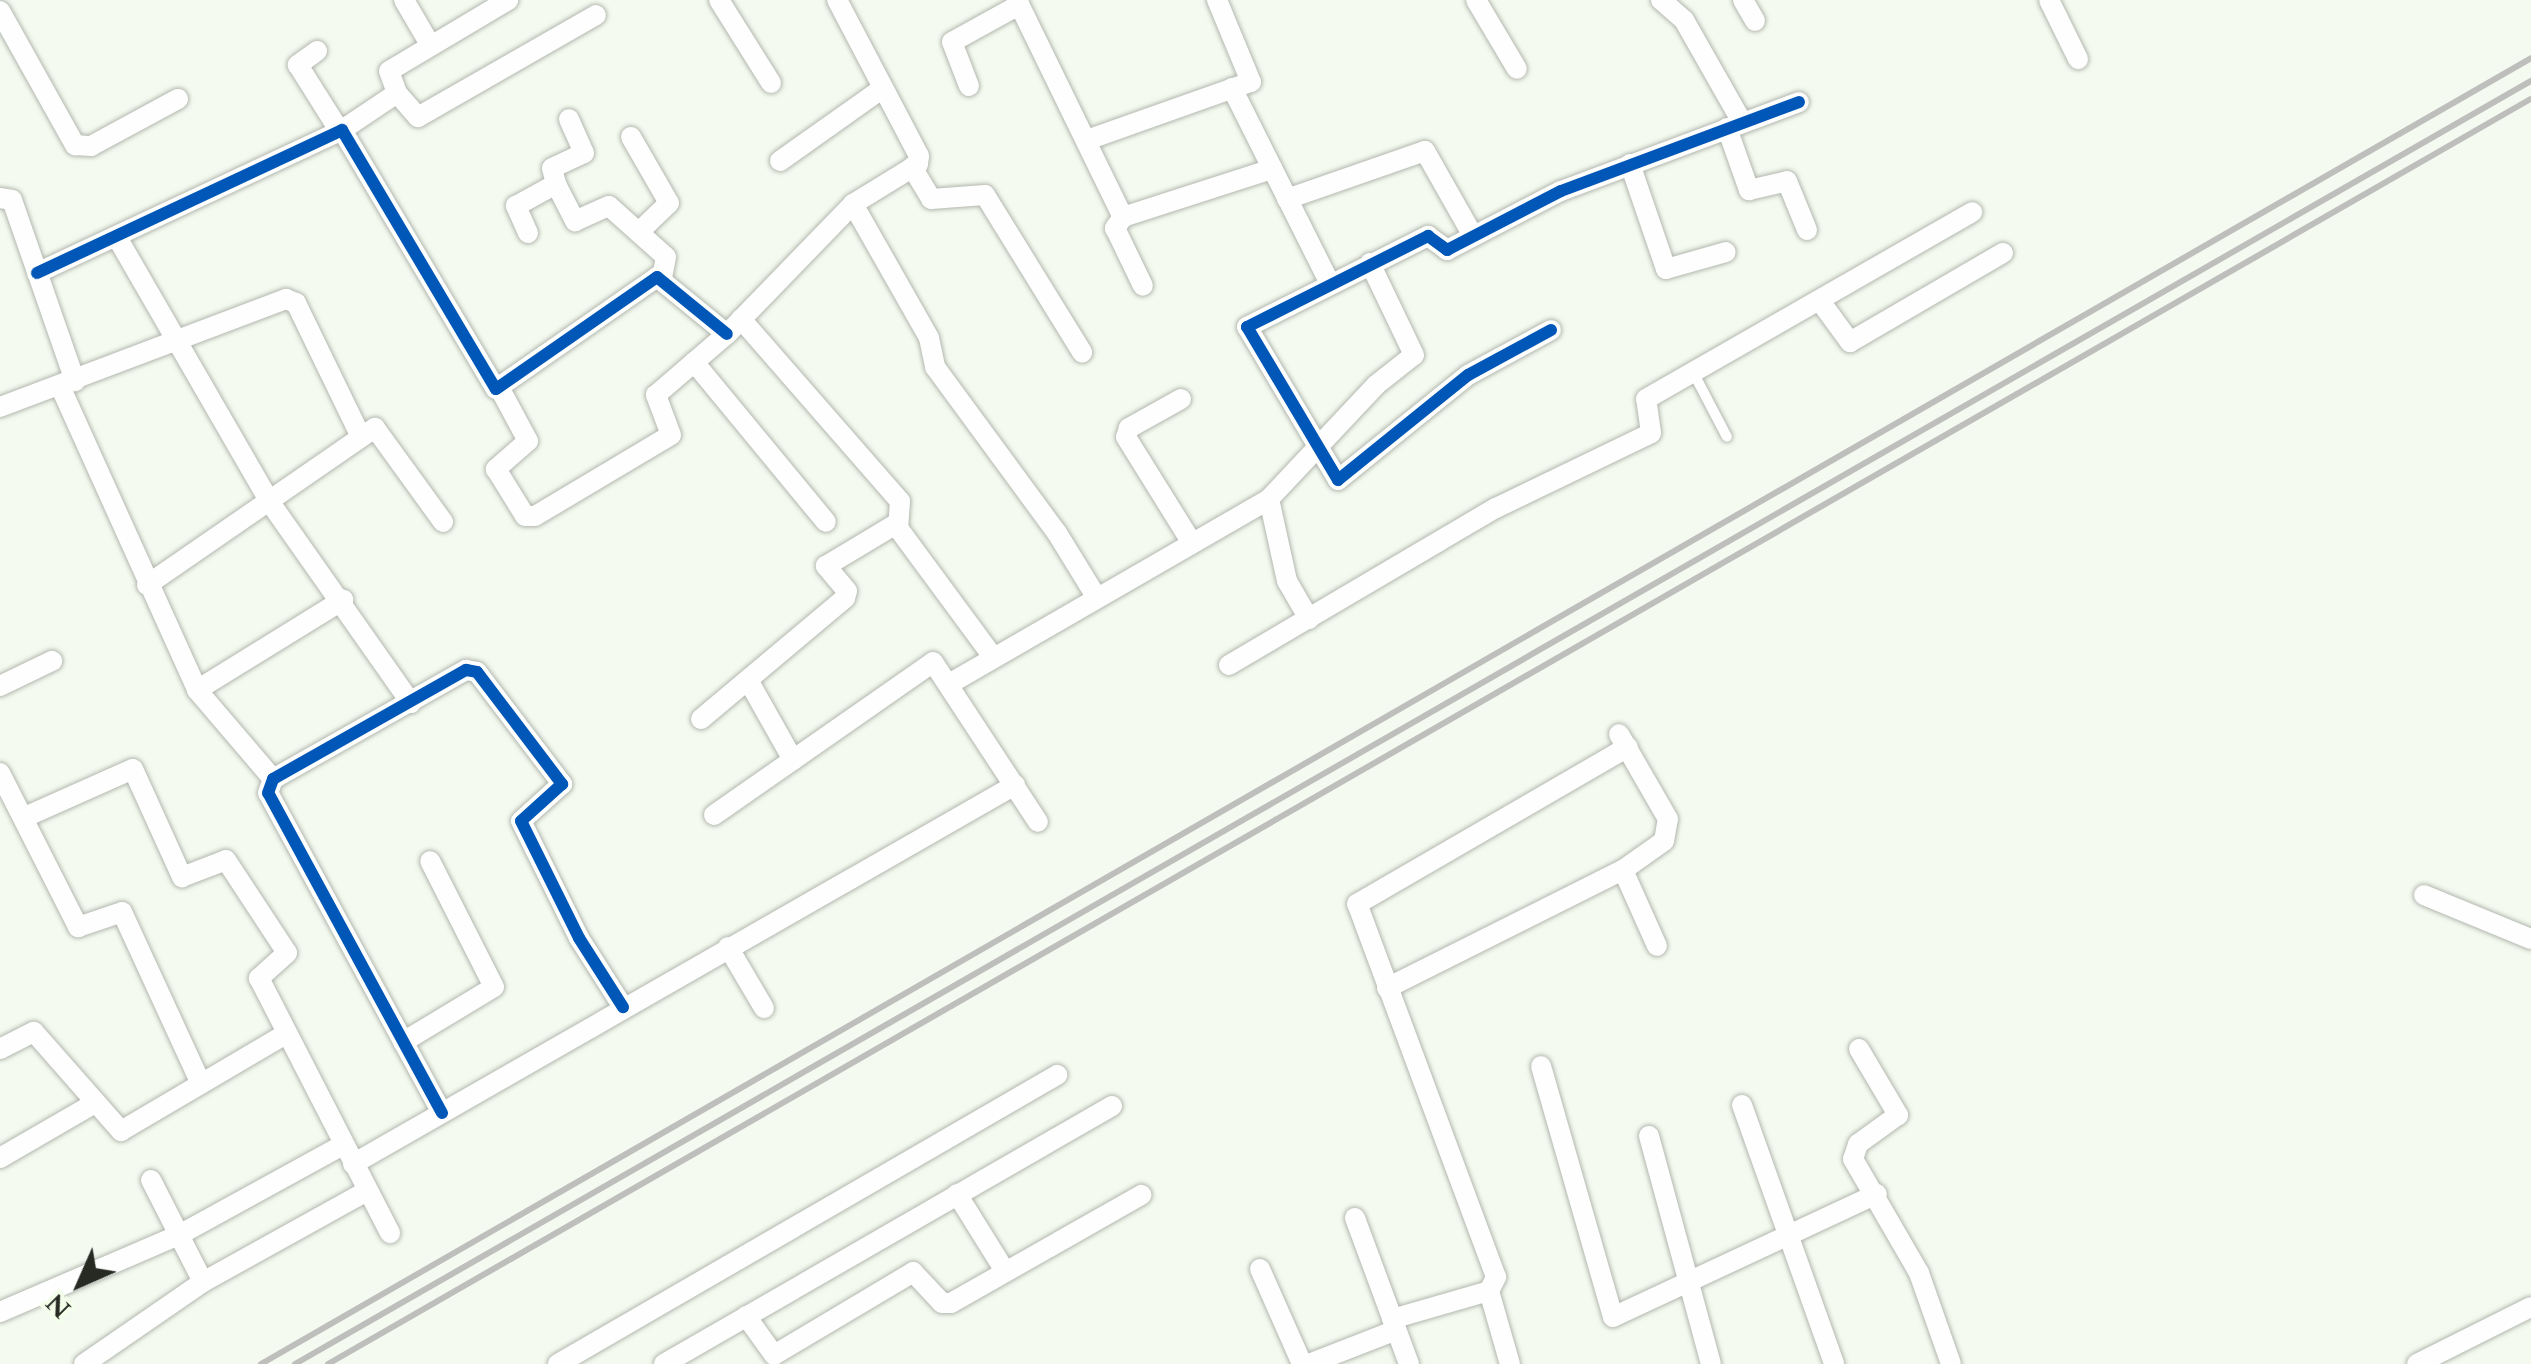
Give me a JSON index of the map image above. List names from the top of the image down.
{
  "north": "bottom left"
}
